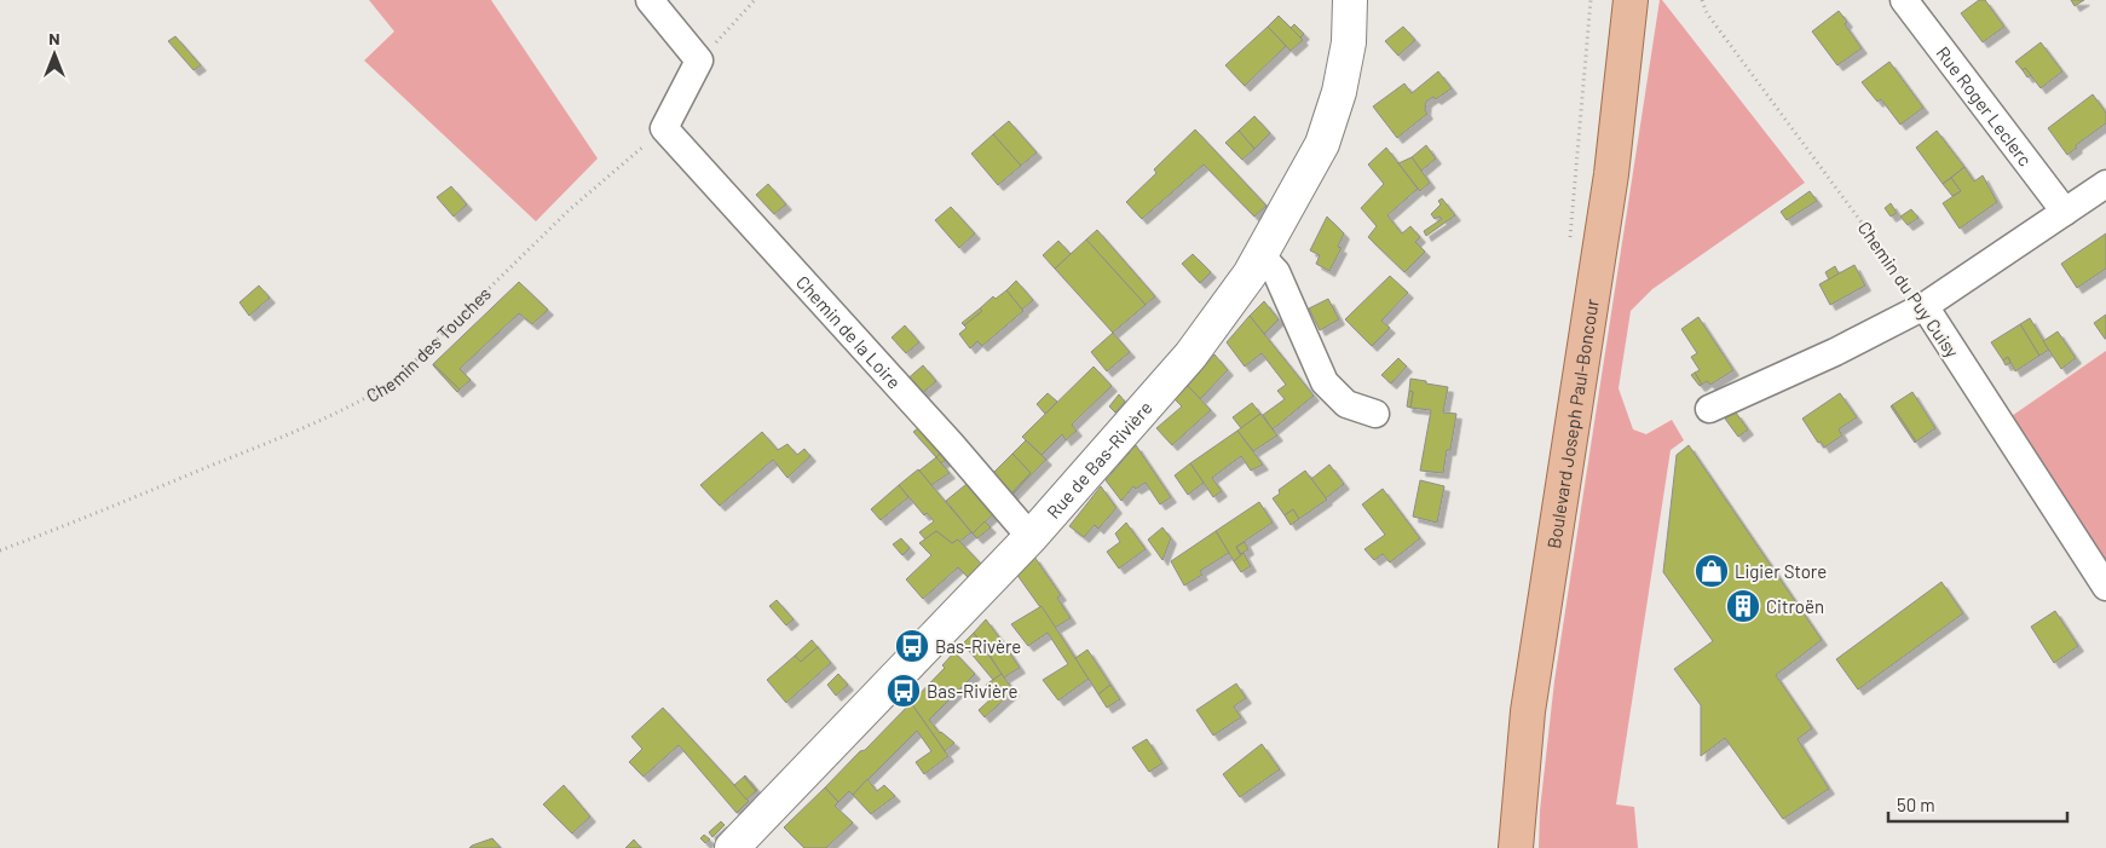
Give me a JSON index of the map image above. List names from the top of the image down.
{
  "streets": {
    "main road": ["Boulevard Joseph Paul-Boncour"],
    "street": [
      "Rue Roger Leclerc",
      "Chemin du Puy Cuisy",
      "Chemin de la Loire",
      "Rue de Bas-Rivière"
    ],
    "path": ["Chemin des Touches"]
  },
  "crossings": [
    ["Chemin de la Loire", "Chemin des Touches"],
    ["Chemin de la Loire", "Rue de Bas-Rivière"]
  ],
  "places": {
    "shop": ["Ligier Store"],
    "building": ["Citroën"],
    "bus stop": ["Bas-Rivère", "Bas-Rivière"]
  },
  "scale_bar": "50 m",
  "north": "top"
}
